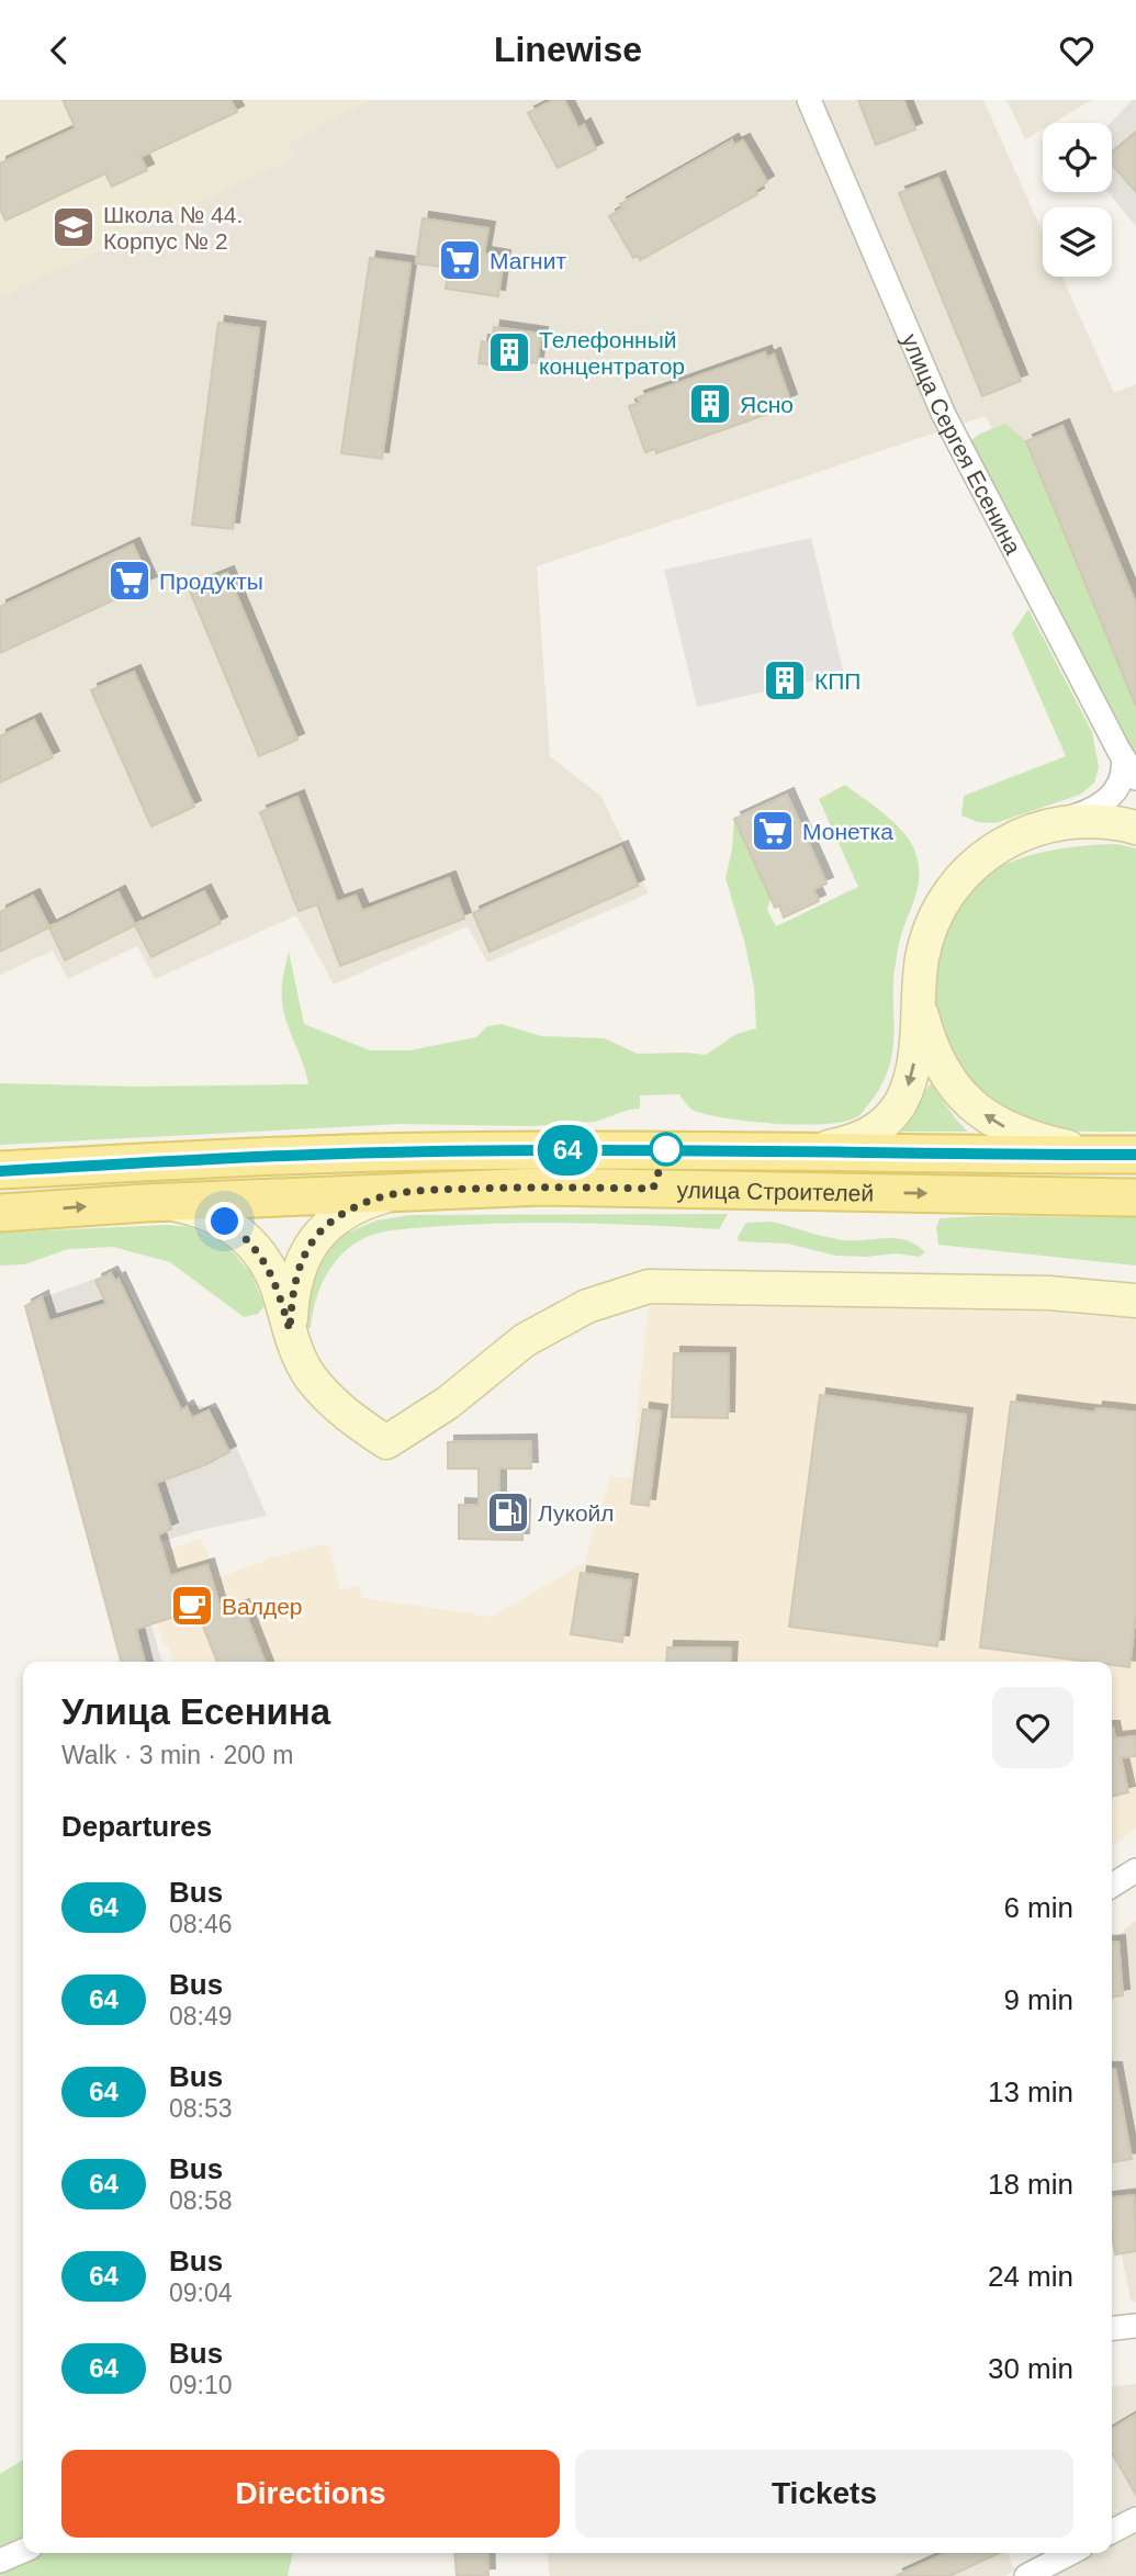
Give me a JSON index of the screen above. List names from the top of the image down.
{
  "streets": {
    "main road": ["улица Строителей"],
    "street": ["улица Сергея Есенина"]
  },
  "places": {
    "school or university": ["Школа № 44. Корпус № 2"],
    "supermarket": ["Магнит", "Продукты", "Монетка"],
    "building": ["Телефонный концентратор", "Ясно", "КПП"],
    "fuel station": ["Лукойл"],
    "cafe": ["Валдер"]
  },
  "lines": ["bus line 64"],
  "page": {
    "header": "Linewise",
    "on_map": "64",
    "heading": [
      ["Улица Есенина", "Walk · 3 min · 200 m"],
      "Departures"
    ],
    "list": [
      {
        "mark": "64",
        "name": "Bus",
        "note": "08:46",
        "value": "6 min"
      },
      {
        "mark": "64",
        "name": "Bus",
        "note": "08:49",
        "value": "9 min"
      },
      {
        "mark": "64",
        "name": "Bus",
        "note": "08:53",
        "value": "13 min"
      },
      {
        "mark": "64",
        "name": "Bus",
        "note": "08:58",
        "value": "18 min"
      },
      {
        "mark": "64",
        "name": "Bus",
        "note": "09:04",
        "value": "24 min"
      },
      {
        "mark": "64",
        "name": "Bus",
        "note": "09:10",
        "value": "30 min"
      }
    ],
    "buttons": ["Directions", "Tickets"]
  }
}
